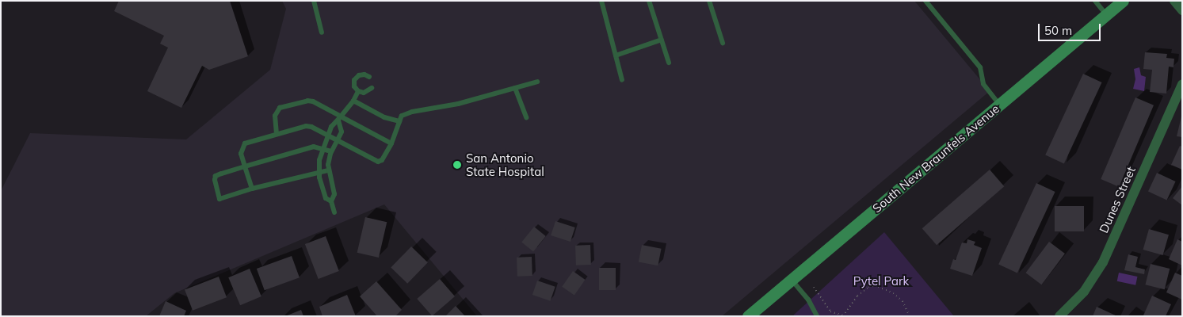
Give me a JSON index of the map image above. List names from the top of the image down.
{
  "streets": {
    "main road": ["South New Braunfels Avenue"],
    "street": ["Dunes Street"]
  },
  "parks": ["Pytel Park"],
  "places": ["San Antonio State Hospital"],
  "scale_bar": "50 m"
}
